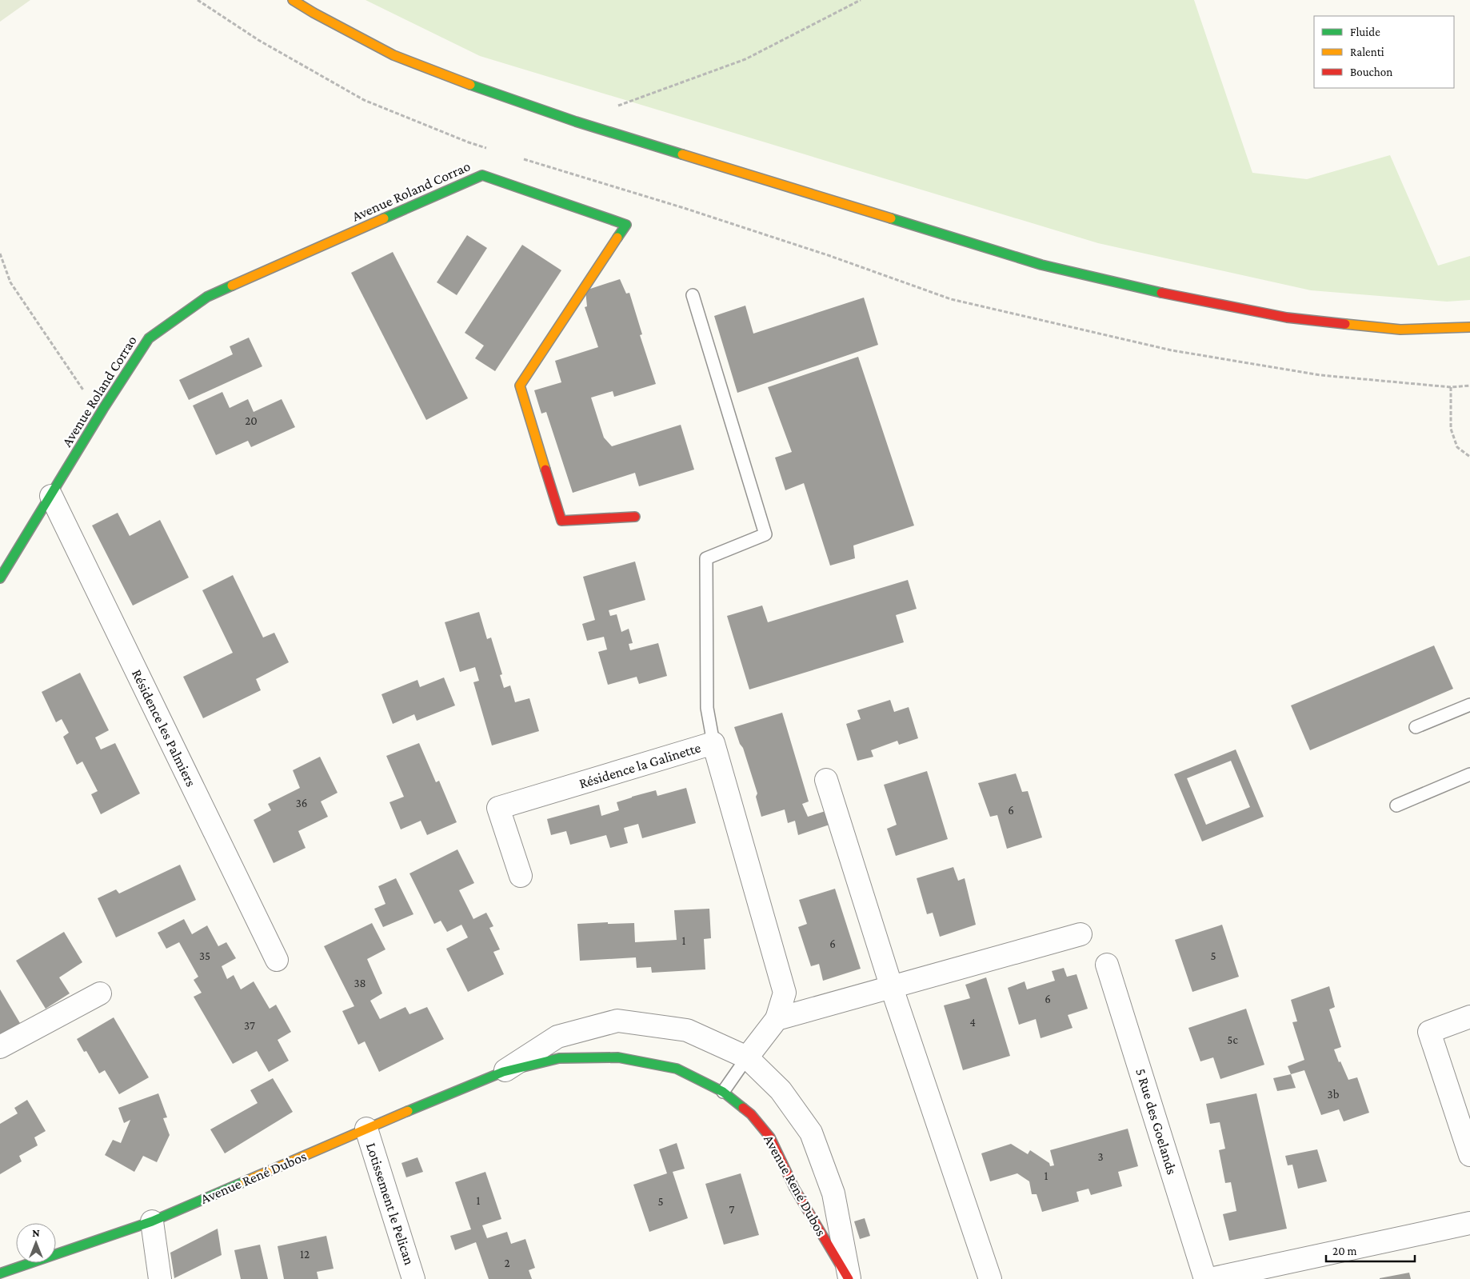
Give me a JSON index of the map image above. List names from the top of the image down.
{
  "streets": {
    "street": [
      "Avenue Roland Corrao",
      "Résidence les Palmiers",
      "Résidence la Galinette",
      "5 Rue des Goelands",
      "Avenue René Dubos",
      "Lotissement le Pelican"
    ]
  },
  "crossings": [
    ["Avenue Roland Corrao", "Résidence les Palmiers"],
    ["Avenue René Dubos", "Lotissement le Pelican"]
  ],
  "house_numbers": [
    "20",
    "36",
    "6",
    "1",
    "6",
    "35",
    "5",
    "38",
    "6",
    "4",
    "37",
    "5c",
    "3b",
    "3",
    "1",
    "1",
    "5",
    "7",
    "12",
    "2"
  ],
  "legend": ["Fluide", "Ralenti", "Bouchon"],
  "scale_bar": "20 m",
  "north": "top"
}
